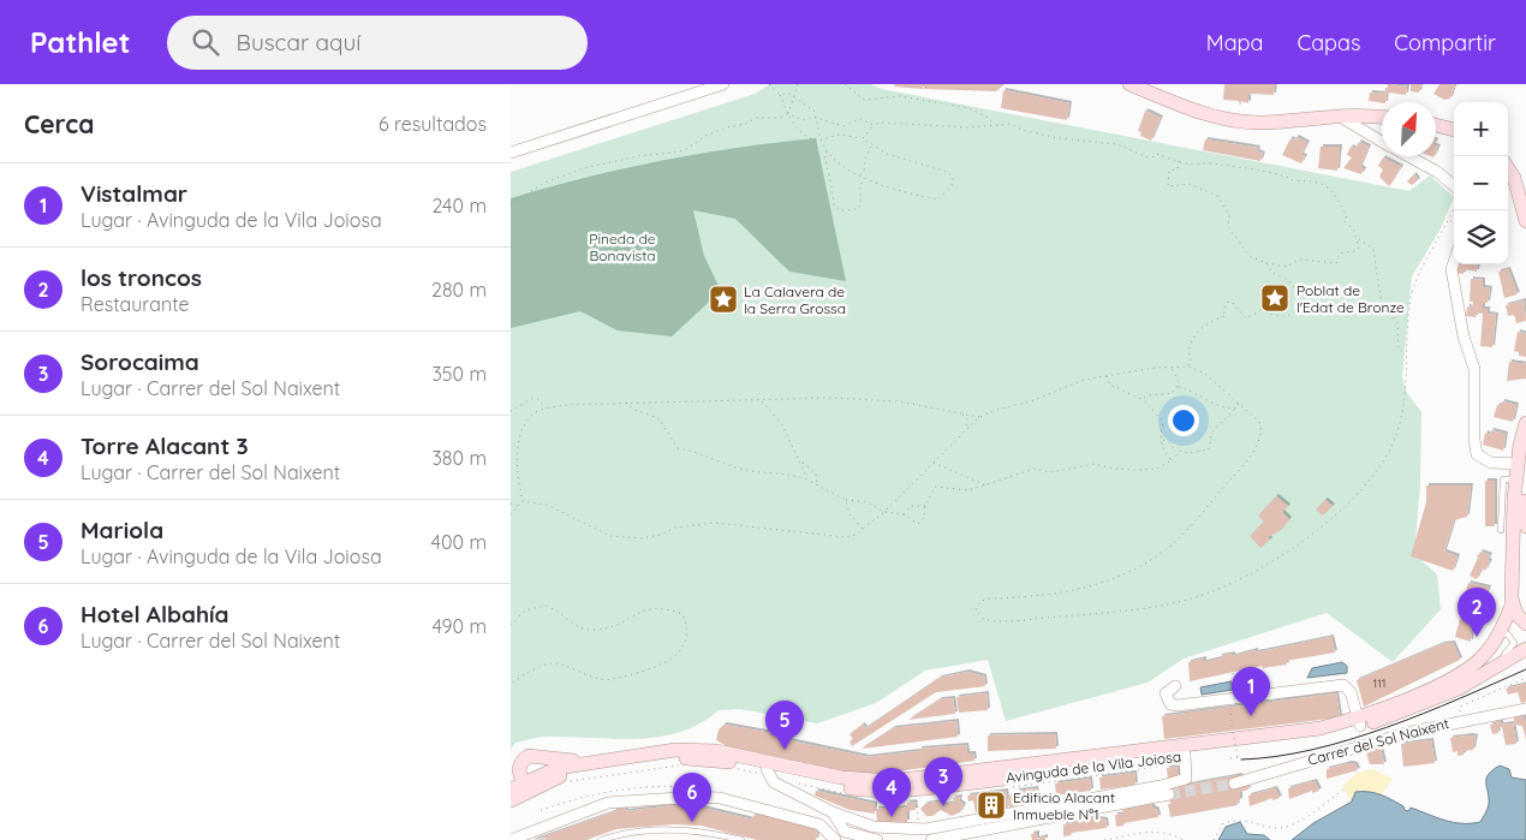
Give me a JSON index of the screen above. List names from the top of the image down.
{
  "streets": {
    "main road": ["Avinguda de la Vila Joiosa"],
    "street": ["Carrer del Sol Naixent"]
  },
  "parks": ["Pineda de Bonavista"],
  "places": {
    "place": ["Poblat de l'Edat de Bronze", "La Calavera de la Serra Grossa"],
    "building": ["Edificio Alacant Inmueble N°1"]
  },
  "house_numbers": ["111"],
  "north": "top right",
  "page": {
    "header": "Pathlet",
    "search": "Buscar aquí",
    "nav": ["Mapa", "Capas", "Compartir"],
    "heading": ["Cerca", "6 resultados"],
    "map_buttons": ["+", "−"],
    "list": [
      {
        "mark": "1",
        "name": "Vistalmar",
        "note": "Lugar · Avinguda de la Vila Joiosa",
        "value": "240 m"
      },
      {
        "mark": "2",
        "name": "los troncos",
        "note": "Restaurante",
        "value": "280 m"
      },
      {
        "mark": "3",
        "name": "Sorocaima",
        "note": "Lugar · Carrer del Sol Naixent",
        "value": "350 m"
      },
      {
        "mark": "4",
        "name": "Torre Alacant 3",
        "note": "Lugar · Carrer del Sol Naixent",
        "value": "380 m"
      },
      {
        "mark": "5",
        "name": "Mariola",
        "note": "Lugar · Avinguda de la Vila Joiosa",
        "value": "400 m"
      },
      {
        "mark": "6",
        "name": "Hotel Albahía",
        "note": "Lugar · Carrer del Sol Naixent",
        "value": "490 m"
      }
    ],
    "pins": [
      "2",
      "1",
      "5",
      "3",
      "4",
      "6"
    ]
  }
}
